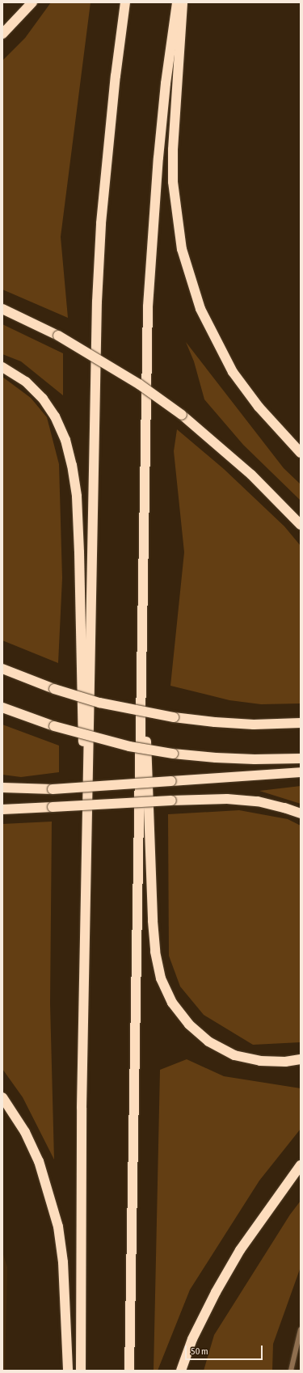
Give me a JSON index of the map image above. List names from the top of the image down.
{
  "scale_bar": "50 m"
}
